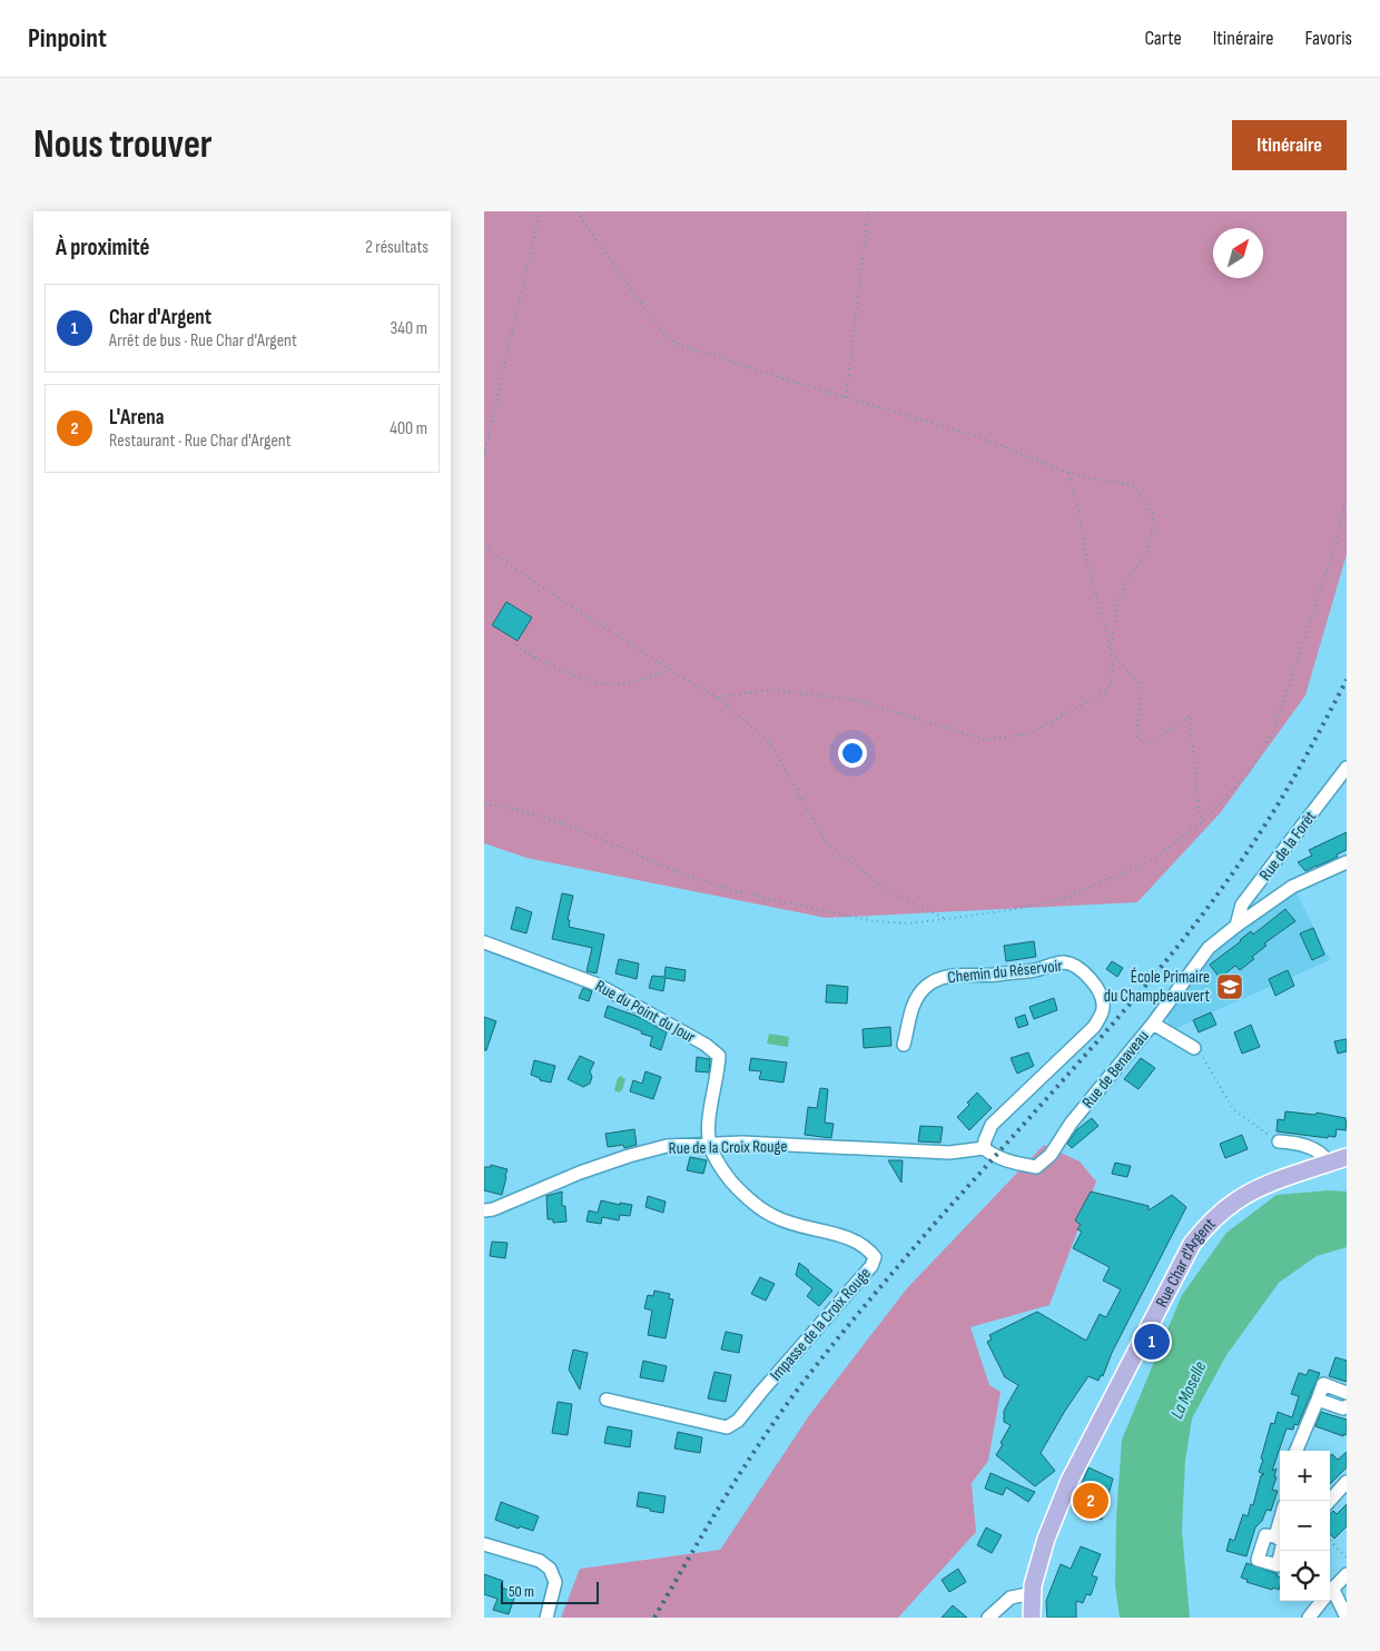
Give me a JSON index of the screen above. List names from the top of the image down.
{
  "streets": {
    "main road": ["Rue Char d'Argent"],
    "street": [
      "Rue de la Forêt",
      "Chemin du Réservoir",
      "Rue du Point du Jour",
      "Rue de Benaveau",
      "Rue de la Croix Rouge",
      "Impasse de la Croix Rouge"
    ]
  },
  "crossings": [
    ["Rue de la Forêt", "Rue de Benaveau"],
    ["Chemin du Réservoir", "Rue de Benaveau"],
    ["Chemin du Réservoir", "Rue de la Croix Rouge"],
    ["Rue du Point du Jour", "Rue de la Croix Rouge"],
    ["Rue du Point du Jour", "Impasse de la Croix Rouge"],
    ["Rue de Benaveau", "Rue de la Croix Rouge"],
    ["Rue de la Croix Rouge", "Impasse de la Croix Rouge"]
  ],
  "water": ["La Moselle"],
  "places": {
    "school or university": ["École Primaire du Champbeauvert"]
  },
  "scale_bar": "50 m",
  "north": "top right",
  "page": {
    "header": "Pinpoint",
    "nav": ["Carte", "Itinéraire", "Favoris"],
    "buttons": "Itinéraire",
    "title": "Nous trouver",
    "heading": ["À proximité", "2 résultats"],
    "list": [
      {
        "mark": "1",
        "name": "Char d'Argent",
        "note": "Arrêt de bus · Rue Char d'Argent",
        "value": "340 m"
      },
      {
        "mark": "2",
        "name": "L'Arena",
        "note": "Restaurant · Rue Char d'Argent",
        "value": "400 m"
      }
    ],
    "pins": ["1", "2"],
    "map_buttons": ["+", "−"],
    "scale": "50 m"
  }
}
